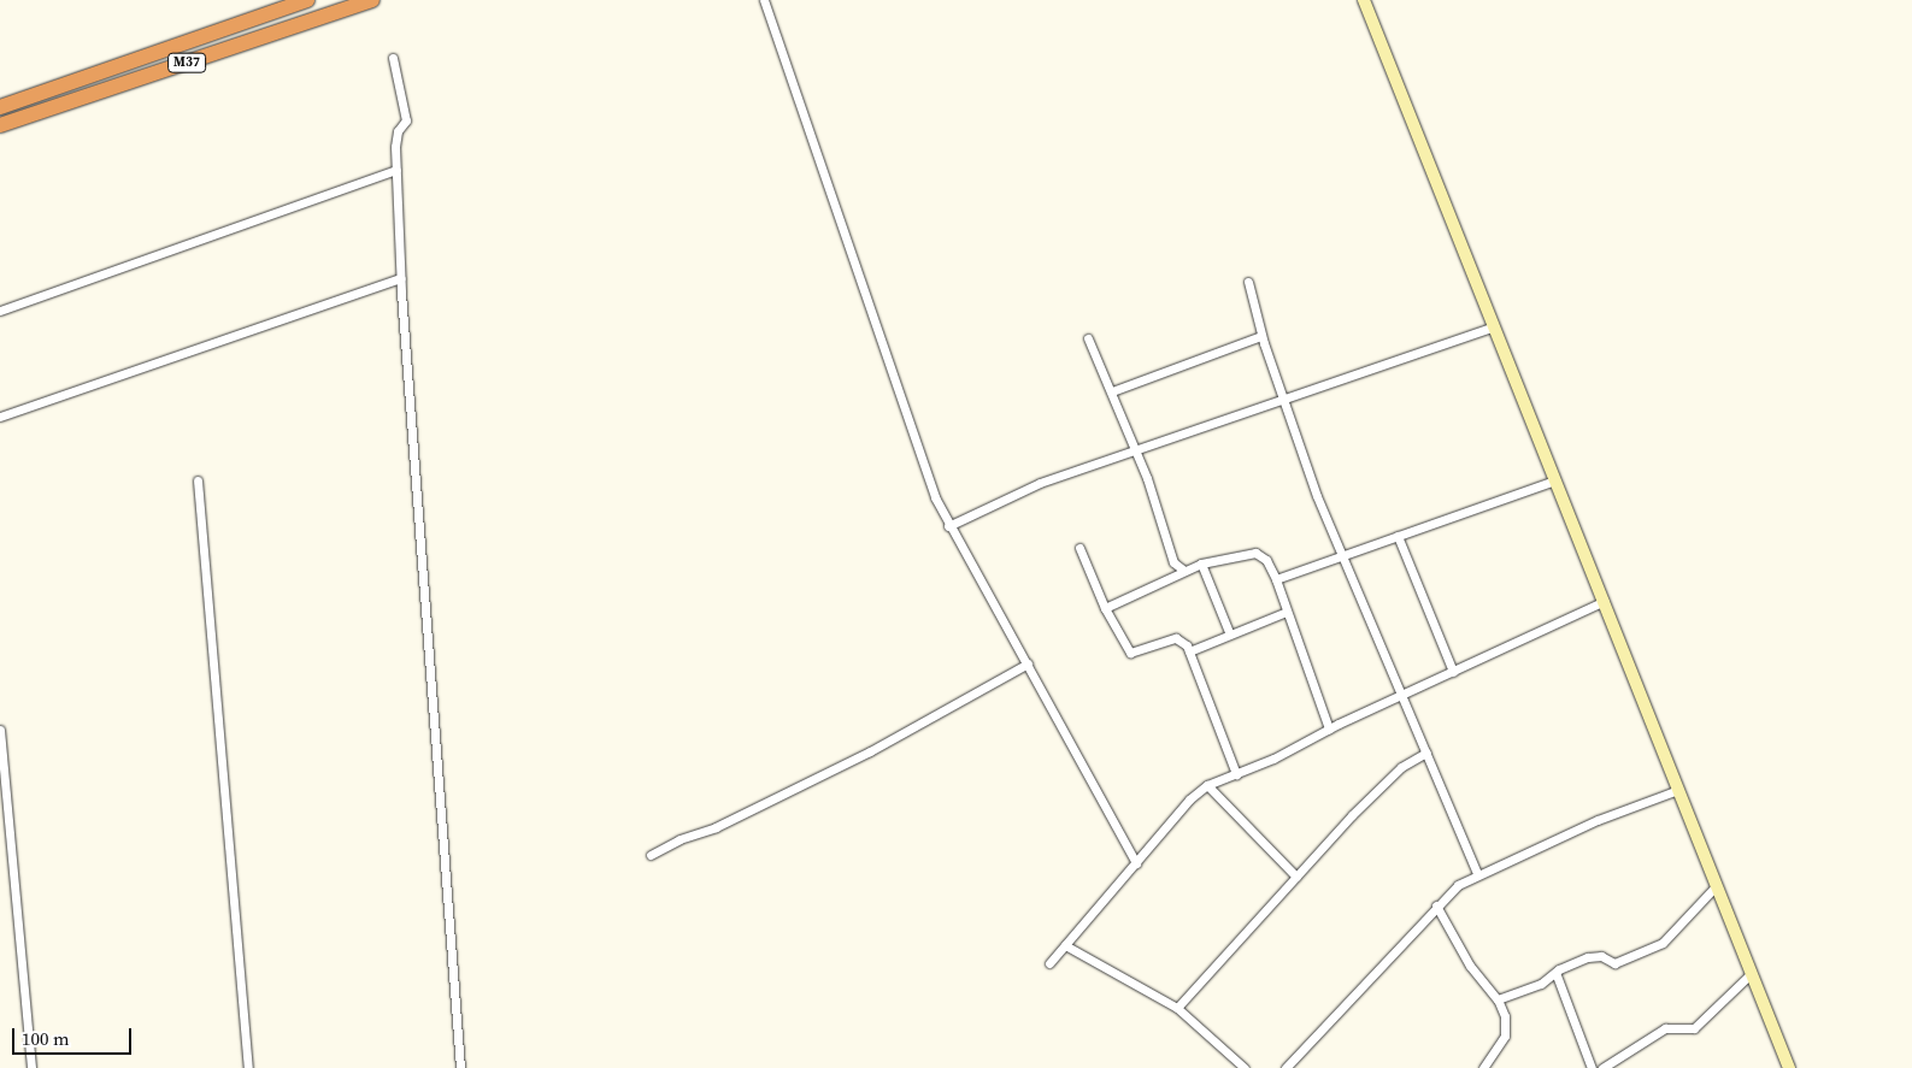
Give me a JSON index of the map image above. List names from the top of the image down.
{
  "streets": {
    "highway": ["M37"]
  },
  "scale_bar": "100 m"
}
